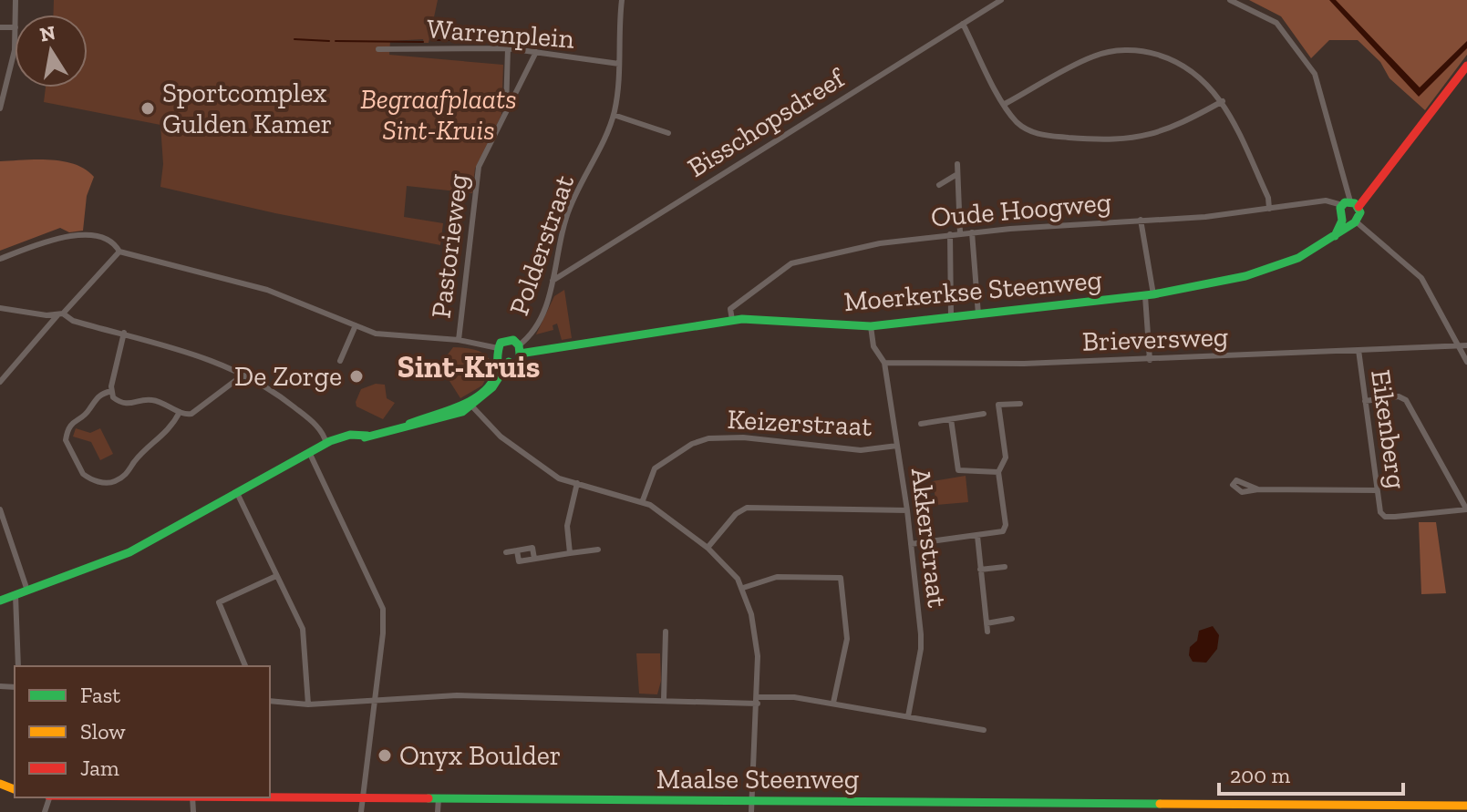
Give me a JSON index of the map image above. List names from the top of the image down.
{
  "streets": {
    "street": [
      "Warrenplein",
      "Bisschopsdreef",
      "Oude Hoogweg",
      "Polderstraat",
      "Pastorieweg",
      "Moerkerkse Steenweg",
      "Brieversweg",
      "Keizerstraat",
      "Eikenberg",
      "Akkerstraat",
      "Maalse Steenweg"
    ]
  },
  "crossings": [
    ["Warrenplein", "Polderstraat"],
    ["Warrenplein", "Pastorieweg"],
    ["Bisschopsdreef", "Polderstraat"],
    ["Oude Hoogweg", "Moerkerkse Steenweg"],
    ["Polderstraat", "Moerkerkse Steenweg"],
    ["Brieversweg", "Eikenberg"],
    ["Brieversweg", "Akkerstraat"],
    ["Keizerstraat", "Akkerstraat"]
  ],
  "districts": ["Sint-Kruis"],
  "parks": ["Begraafplaats Sint-Kruis"],
  "places": ["Sportcomplex Gulden Kamer", "De Zorge", "Onyx Boulder"],
  "legend": ["Fast", "Slow", "Jam"],
  "scale_bar": "200 m",
  "north": "top"
}
